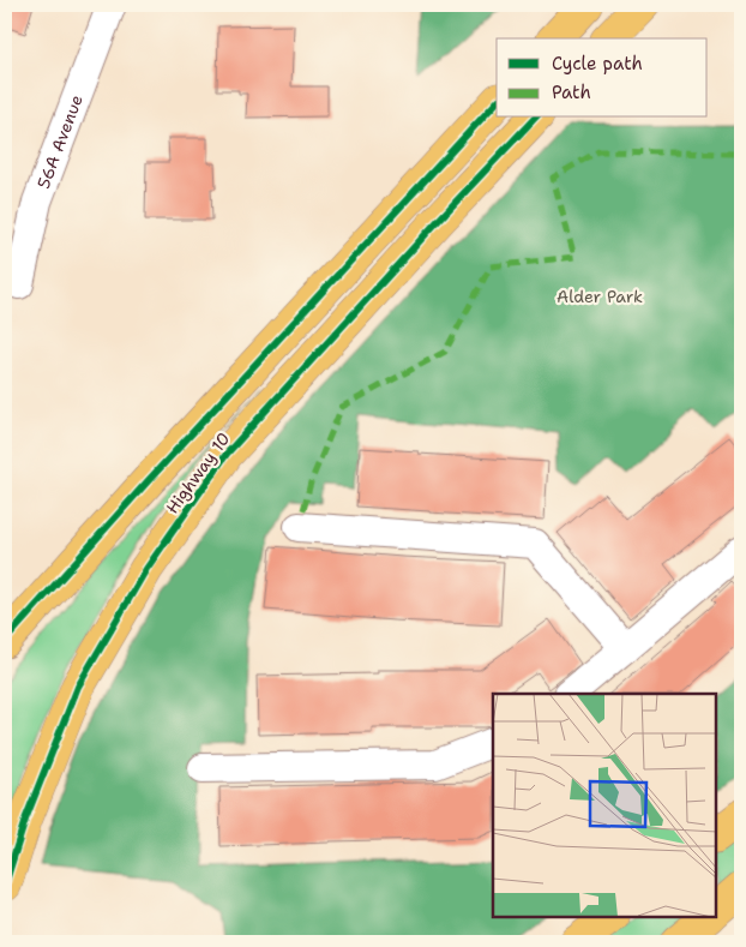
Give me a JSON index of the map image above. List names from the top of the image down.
{
  "streets": {
    "main road": ["Highway 10"],
    "street": ["56A Avenue"]
  },
  "parks": ["Alder Park"],
  "legend": ["Cycle path", "Path"]
}
